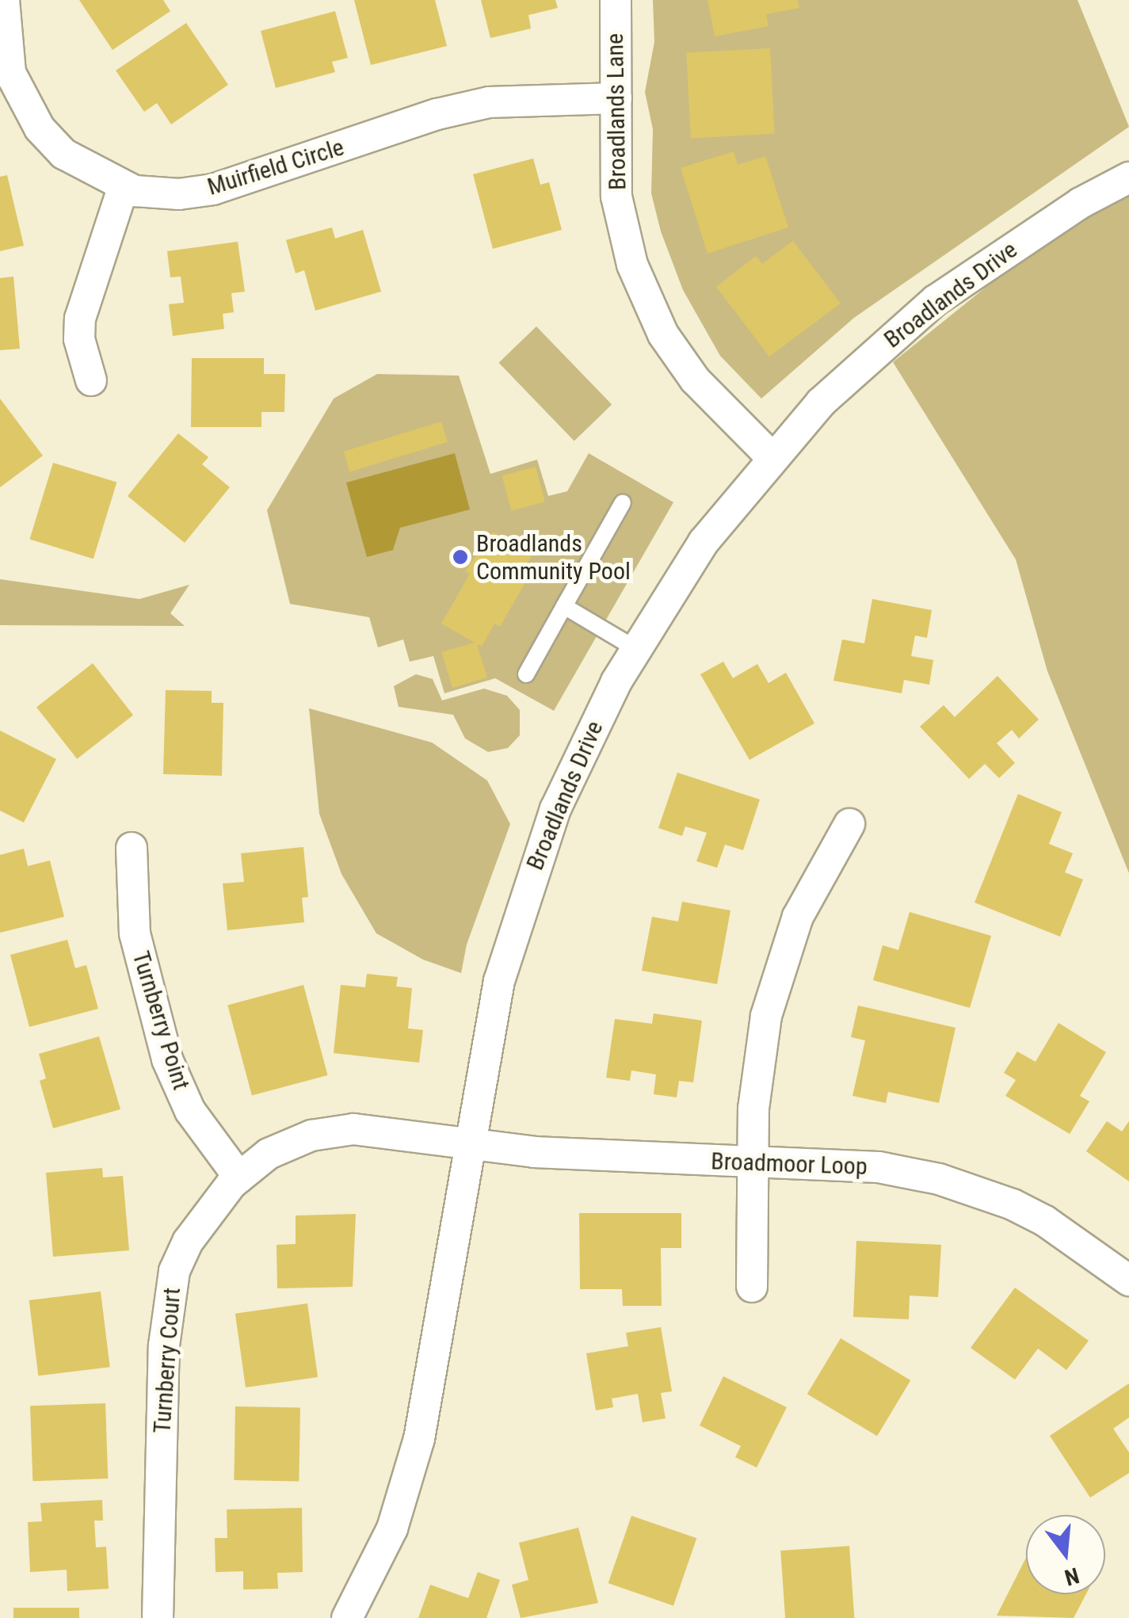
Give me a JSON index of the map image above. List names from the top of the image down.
{
  "streets": {
    "street": [
      "Broadlands Lane",
      "Muirfield Circle",
      "Broadlands Drive",
      "Turnberry Point",
      "Broadmoor Loop",
      "Turnberry Court"
    ]
  },
  "crossings": [
    ["Broadlands Lane", "Muirfield Circle"],
    ["Broadlands Lane", "Broadlands Drive"],
    ["Broadlands Drive", "Broadmoor Loop"],
    ["Broadlands Drive", "Turnberry Court"],
    ["Turnberry Point", "Turnberry Court"],
    ["Broadmoor Loop", "Turnberry Court"]
  ],
  "places": ["Broadlands Community Pool"],
  "north": "bottom"
}
